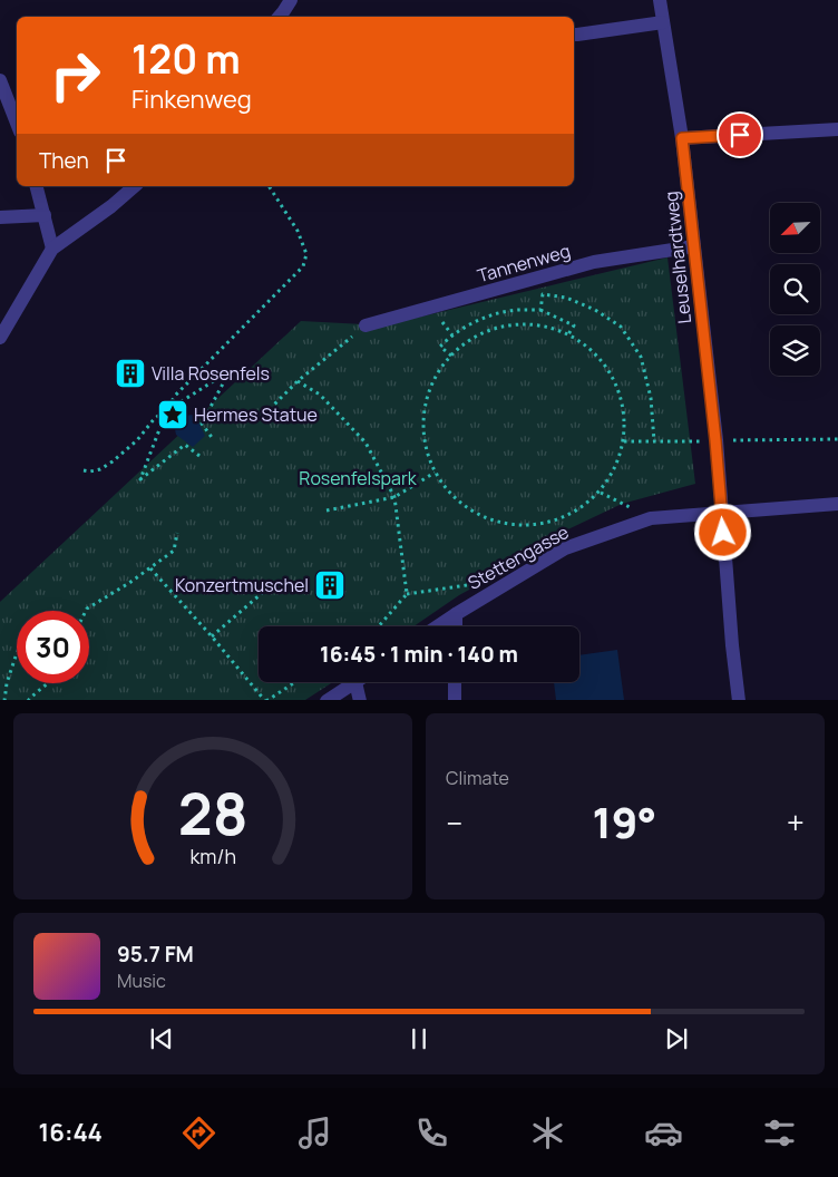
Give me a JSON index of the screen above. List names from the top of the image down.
{
  "streets": {
    "street": ["Leuselhardtweg", "Tannenweg", "Stettengasse"]
  },
  "crossings": [
    ["Leuselhardtweg", "Tannenweg"],
    ["Leuselhardtweg", "Stettengasse"]
  ],
  "parks": ["Rosenfelspark"],
  "places": {
    "building": ["Villa Rosenfels", "Konzertmuschel"],
    "place": ["Hermes Statue"]
  },
  "north": "bottom left",
  "page": {
    "turn": ["120 m", "Finkenweg"],
    "then": "Then",
    "limit": "30",
    "trip": "16:45 · 1 min · 140 m",
    "tile": "Climate",
    "heat": ["−", "19°", "+"],
    "song": ["95.7 FM", "Music"],
    "tabs": "16:44",
    "gauge": ["28", "km/h"]
  }
}
